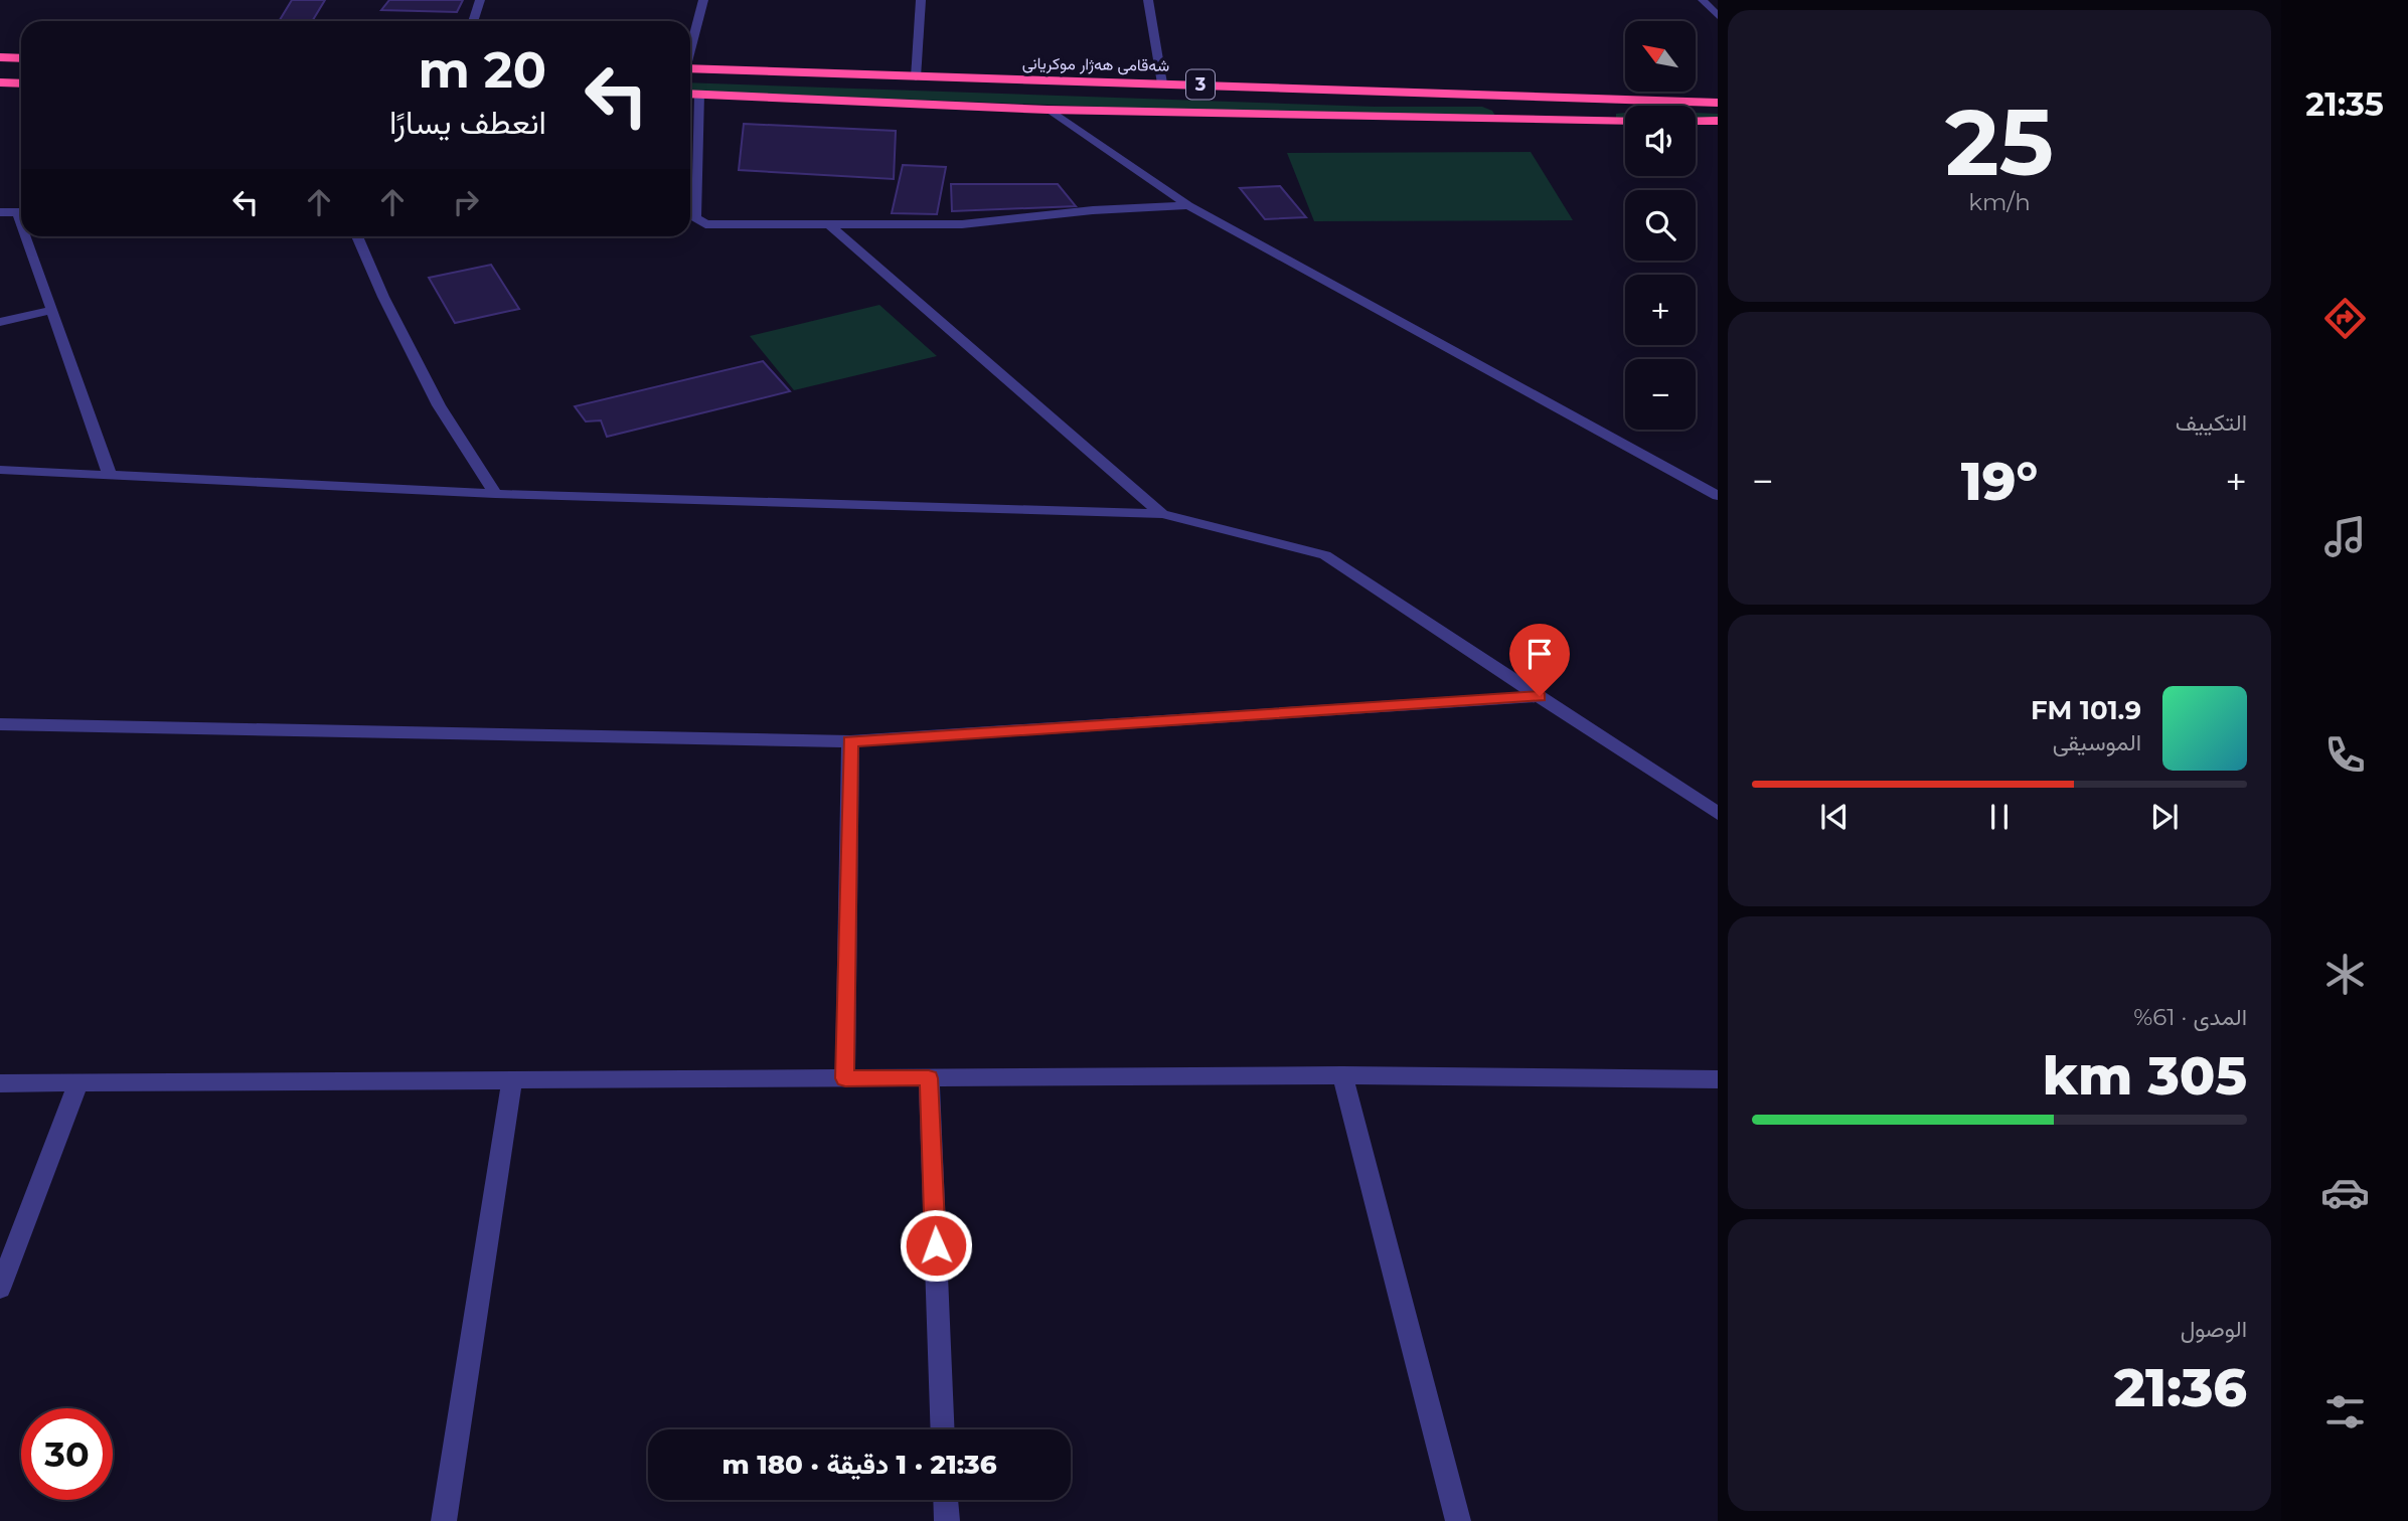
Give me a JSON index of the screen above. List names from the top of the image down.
{
  "streets": {
    "highway": ["شەقامی ھەژار موکریانی", "3"]
  },
  "north": "top left",
  "page": {
    "tabs": "21:35",
    "tile": [
      ["25", "km/h"],
      "التكييف",
      ["المدى · 61%", "305 km"],
      ["الوصول", "21:36"]
    ],
    "map_buttons": ["+", "−"],
    "turn": ["20 m", "انعطف يسارًا"],
    "heat": ["−", "19°", "+"],
    "song": ["101.9 FM", "الموسيقى"],
    "limit": "30",
    "trip": "21:36 · 1 دقيقة · 180 m"
  }
}
